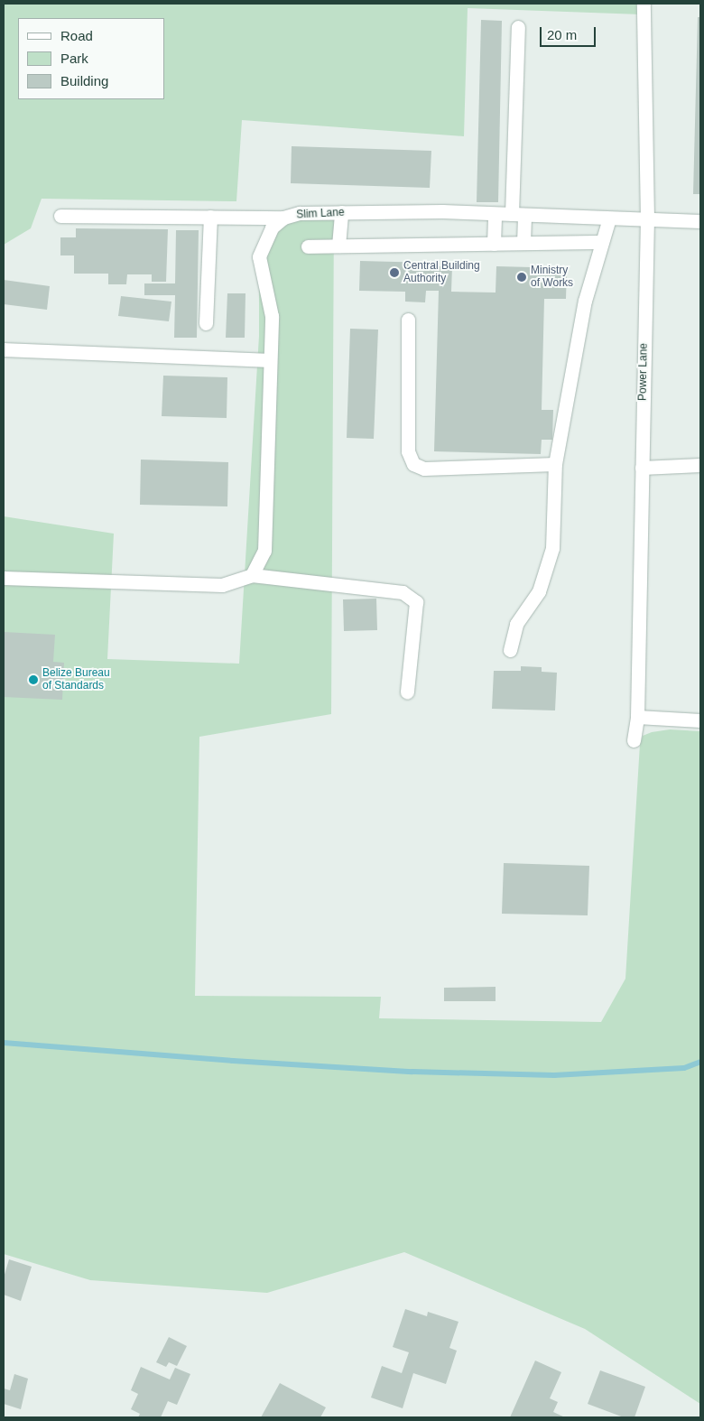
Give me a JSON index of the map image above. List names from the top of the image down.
{
  "streets": {
    "street": ["Slim Lane", "Power Lane"]
  },
  "crossings": [
    ["Slim Lane", "Power Lane"]
  ],
  "places": ["Central Building Authority", "Ministry of Works", "Belize Bureau of Standards"],
  "legend": ["Road", "Park", "Building"],
  "scale_bar": "20 m"
}
